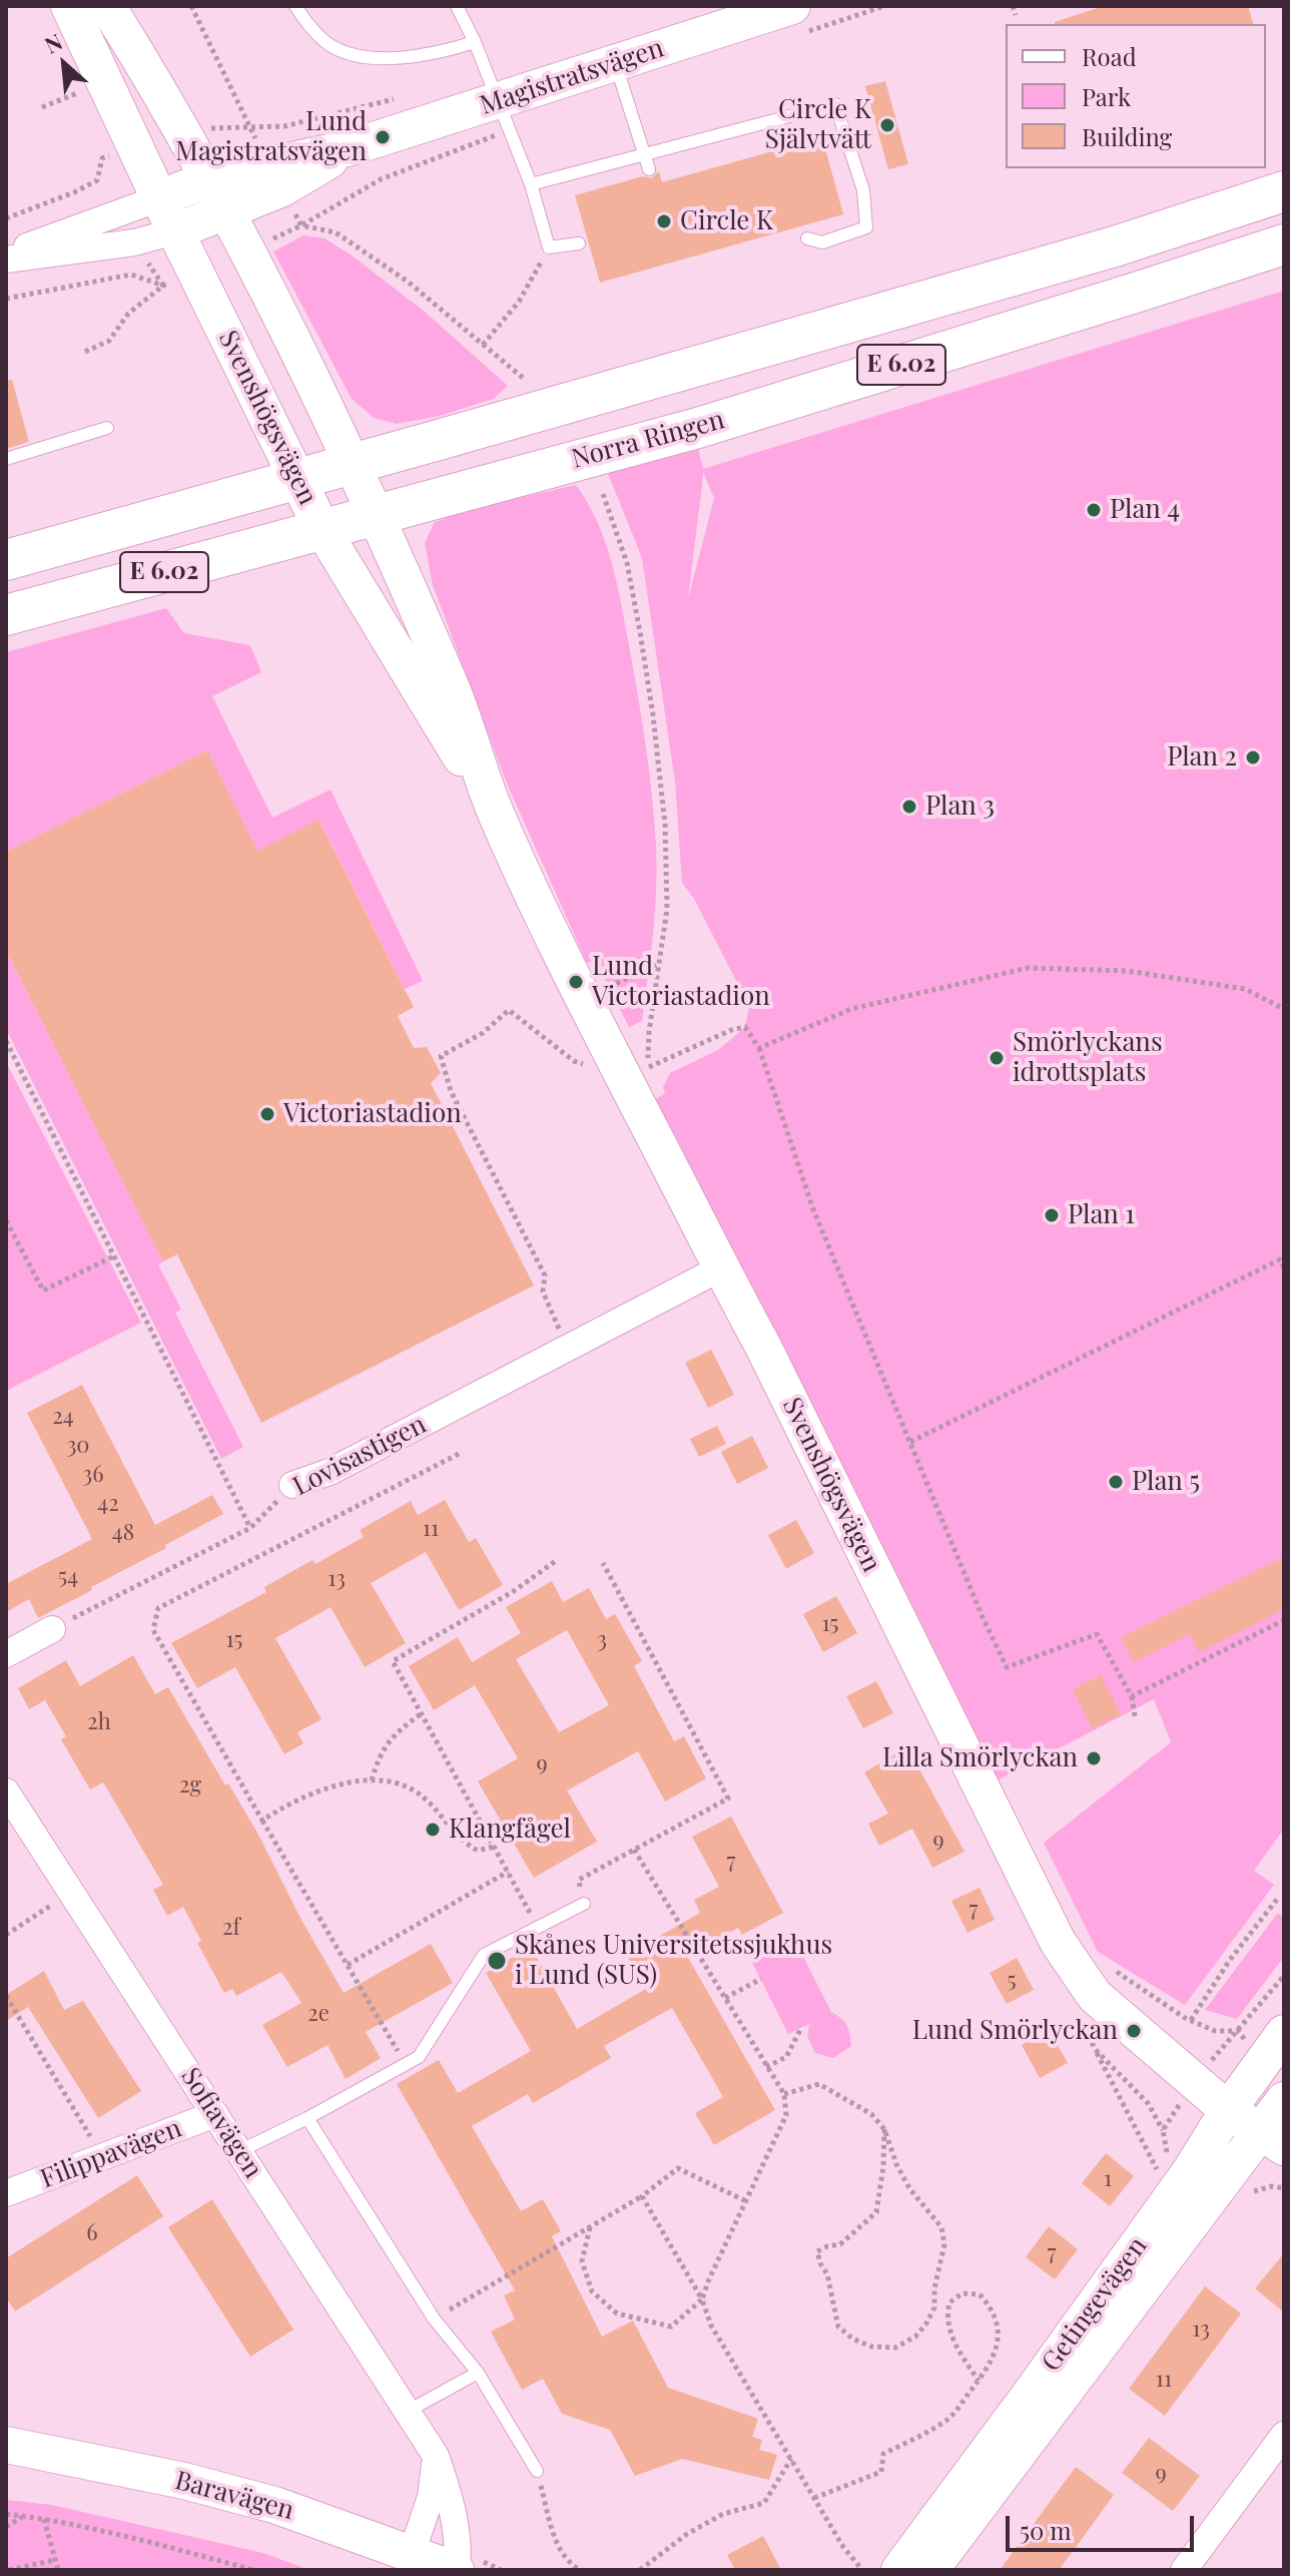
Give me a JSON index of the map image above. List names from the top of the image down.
{
  "streets": {
    "main road": [
      "Magistratsvägen",
      "E 6.02",
      "Svenshögsvägen",
      "Norra Ringen",
      "Getingevägen",
      "Baravägen"
    ],
    "street": ["Lovisastigen", "Sofiavägen", "Filippavägen"]
  },
  "crossings": [
    ["Magistratsvägen", "Svenshögsvägen"],
    ["E 6.02", "Svenshögsvägen"],
    ["Svenshögsvägen", "Norra Ringen"],
    ["Svenshögsvägen", "Lovisastigen"],
    ["Svenshögsvägen", "Getingevägen"],
    ["Sofiavägen", "Filippavägen"],
    ["Sofiavägen", "Baravägen"]
  ],
  "places": [
    "Circle K Självtvätt",
    "Lund Magistratsvägen",
    "Circle K",
    "Plan 4",
    "Plan 2",
    "Plan 3",
    "Lund Victoriastadion",
    "Smörlyckans idrottsplats",
    "Victoriastadion",
    "Plan 1",
    "Plan 5",
    "Lilla Smörlyckan",
    "Klangfågel",
    "Skånes Universitetssjukhus i Lund (SUS)",
    "Lund Smörlyckan"
  ],
  "house_numbers": [
    "24",
    "30",
    "36",
    "42",
    "11",
    "48",
    "54",
    "13",
    "15",
    "15",
    "3",
    "2h",
    "9",
    "2g",
    "9",
    "7",
    "7",
    "2f",
    "5",
    "2e",
    "1",
    "6",
    "7",
    "13",
    "11",
    "9"
  ],
  "legend": ["Road", "Park", "Building"],
  "scale_bar": "50 m",
  "north": "top left"
}
